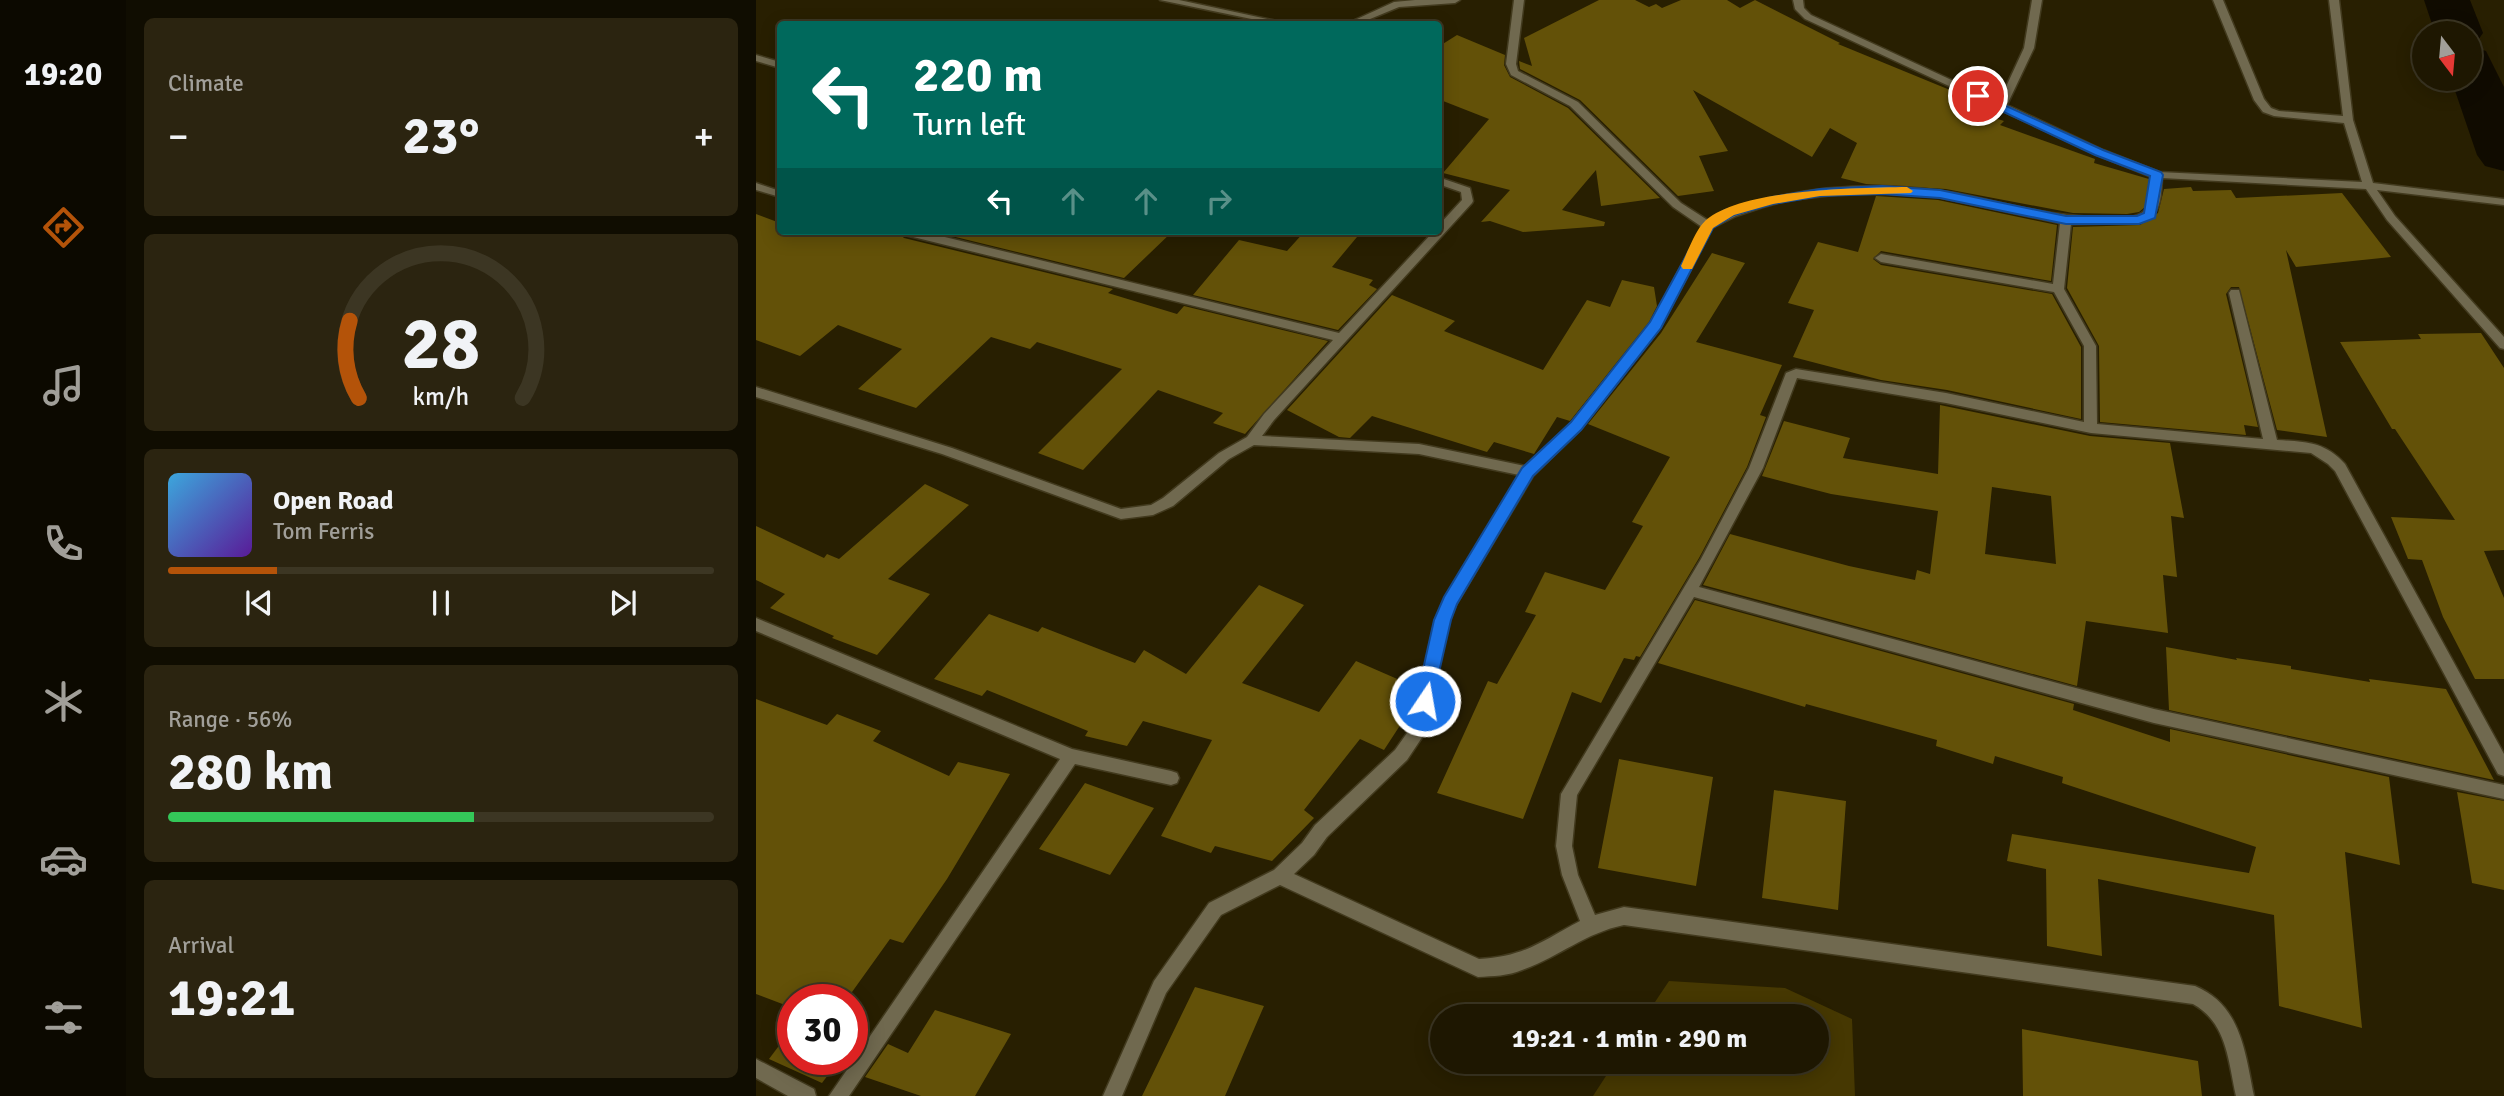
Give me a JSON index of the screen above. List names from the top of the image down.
{
  "north": "bottom",
  "page": {
    "tabs": "19:20",
    "tile": [
      "Climate",
      ["Range · 56%", "280 km"],
      ["Arrival", "19:21"]
    ],
    "turn": ["220 m", "Turn left"],
    "heat": ["−", "23°", "+"],
    "song": ["Open Road", "Tom Ferris"],
    "limit": "30",
    "trip": "19:21 · 1 min · 290 m",
    "gauge": ["28", "km/h"]
  }
}
